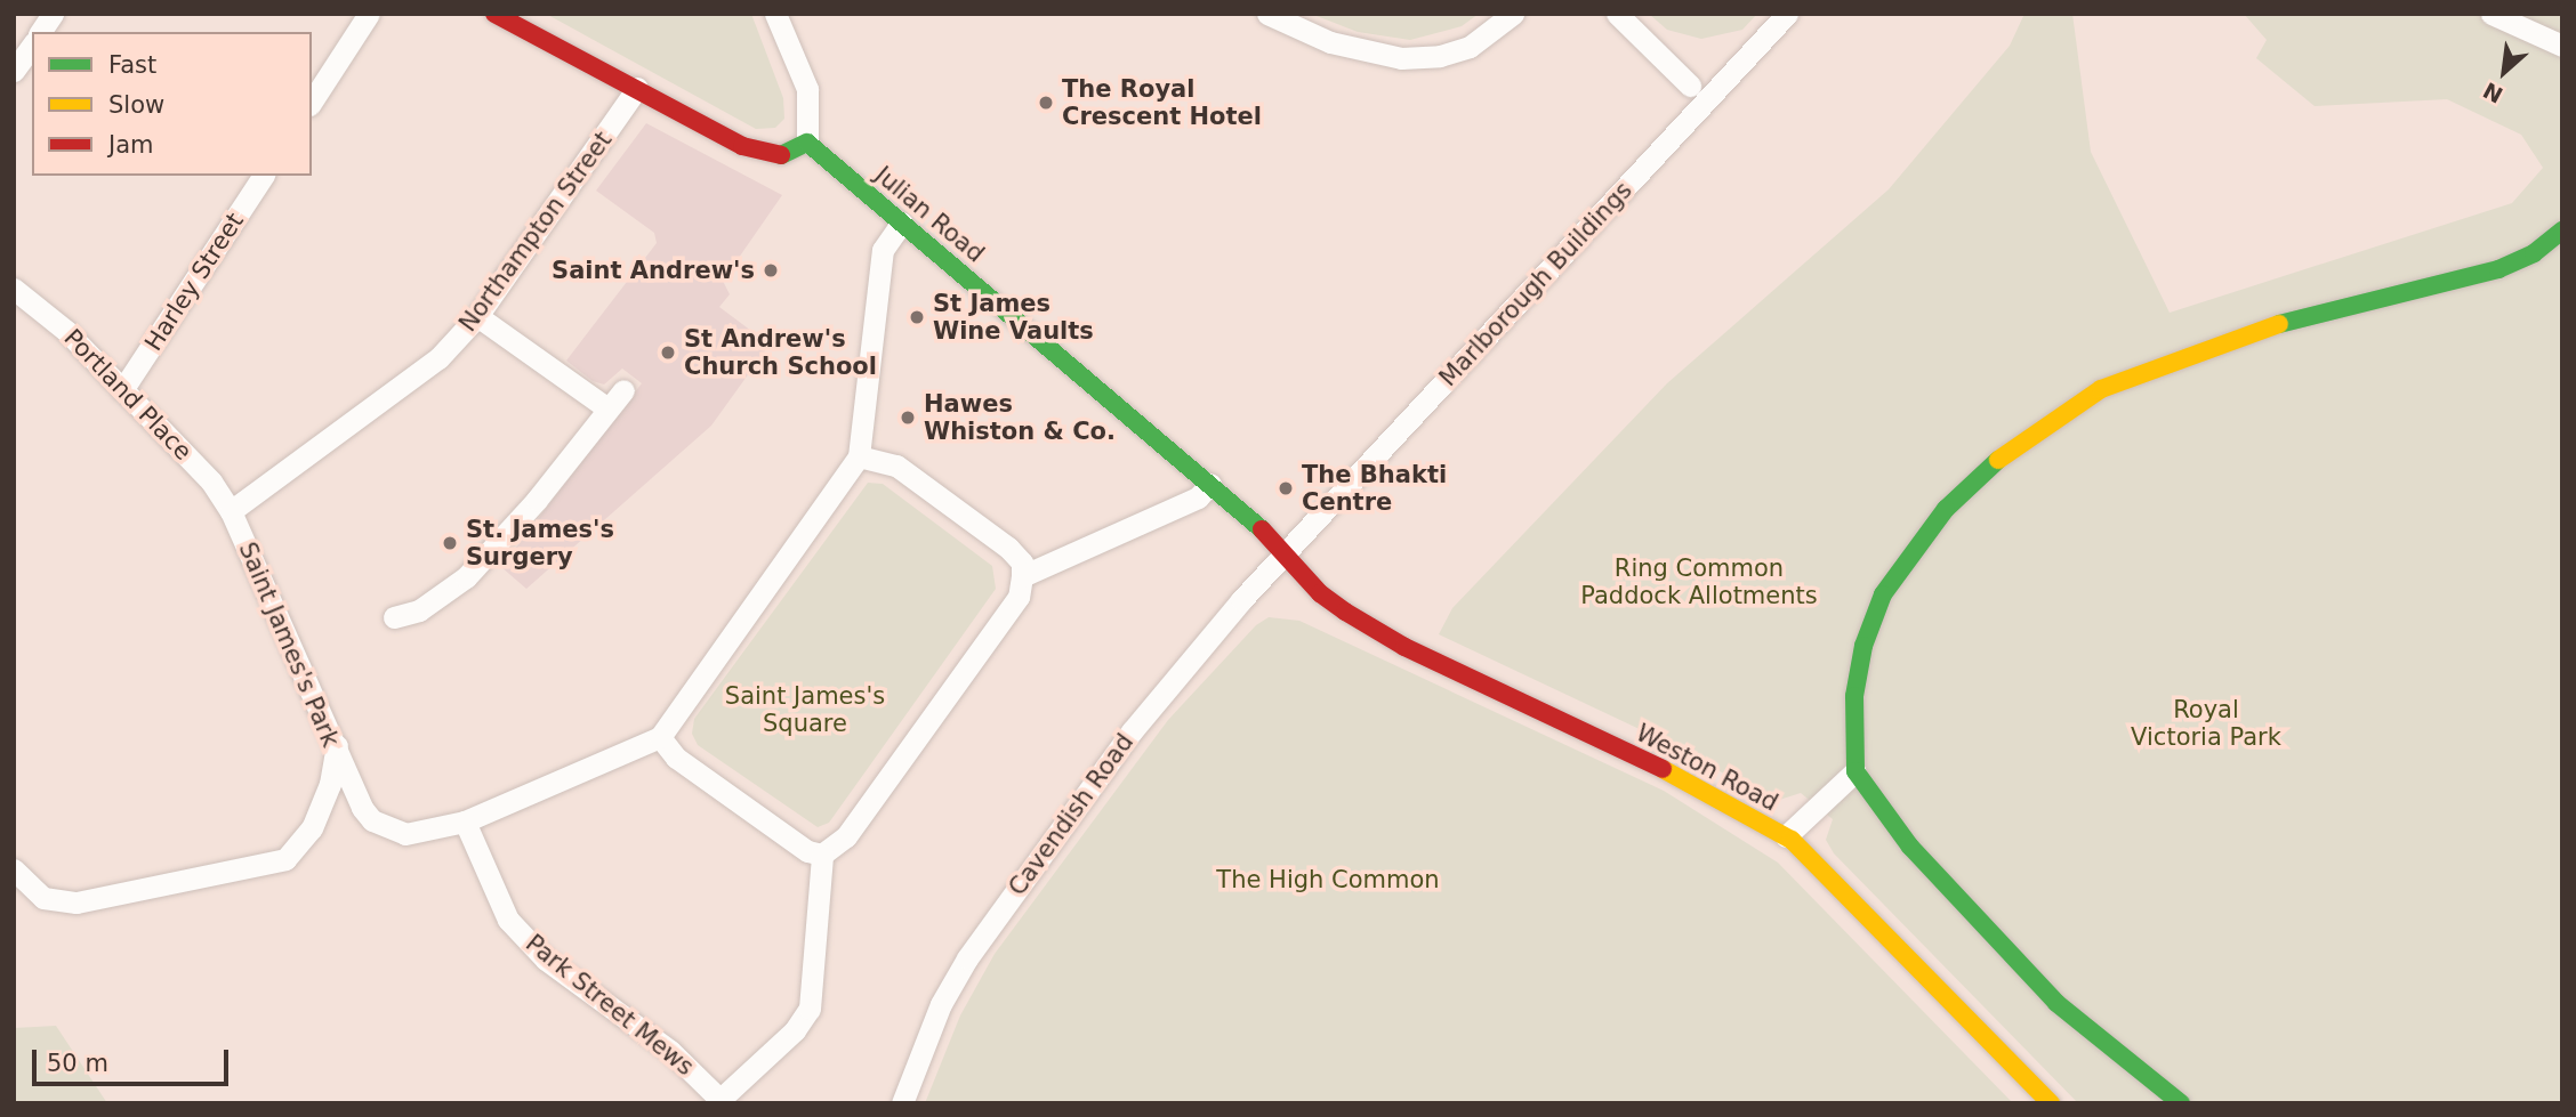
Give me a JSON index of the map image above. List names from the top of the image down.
{
  "streets": {
    "street": [
      "Julian Road",
      "Northampton Street",
      "Harley Street",
      "Marlborough Buildings",
      "Portland Place",
      "Saint James's Park",
      "Weston Road",
      "Cavendish Road",
      "Park Street Mews"
    ]
  },
  "crossings": [
    ["Julian Road", "Marlborough Buildings"],
    ["Julian Road", "Weston Road"],
    ["Julian Road", "Cavendish Road"],
    ["Northampton Street", "Portland Place"],
    ["Northampton Street", "Saint James's Park"],
    ["Harley Street", "Portland Place"],
    ["Marlborough Buildings", "Weston Road"],
    ["Marlborough Buildings", "Cavendish Road"],
    ["Portland Place", "Saint James's Park"],
    ["Weston Road", "Cavendish Road"]
  ],
  "parks": [
    "Ring Common Paddock Allotments",
    "Saint James's Square",
    "Royal Victoria Park",
    "The High Common"
  ],
  "places": [
    "The Royal Crescent Hotel",
    "Saint Andrew's",
    "St James Wine Vaults",
    "St Andrew's Church School",
    "Hawes Whiston & Co.",
    "The Bhakti Centre",
    "St. James's Surgery"
  ],
  "legend": ["Fast", "Slow", "Jam"],
  "scale_bar": "50 m",
  "north": "bottom left"
}
